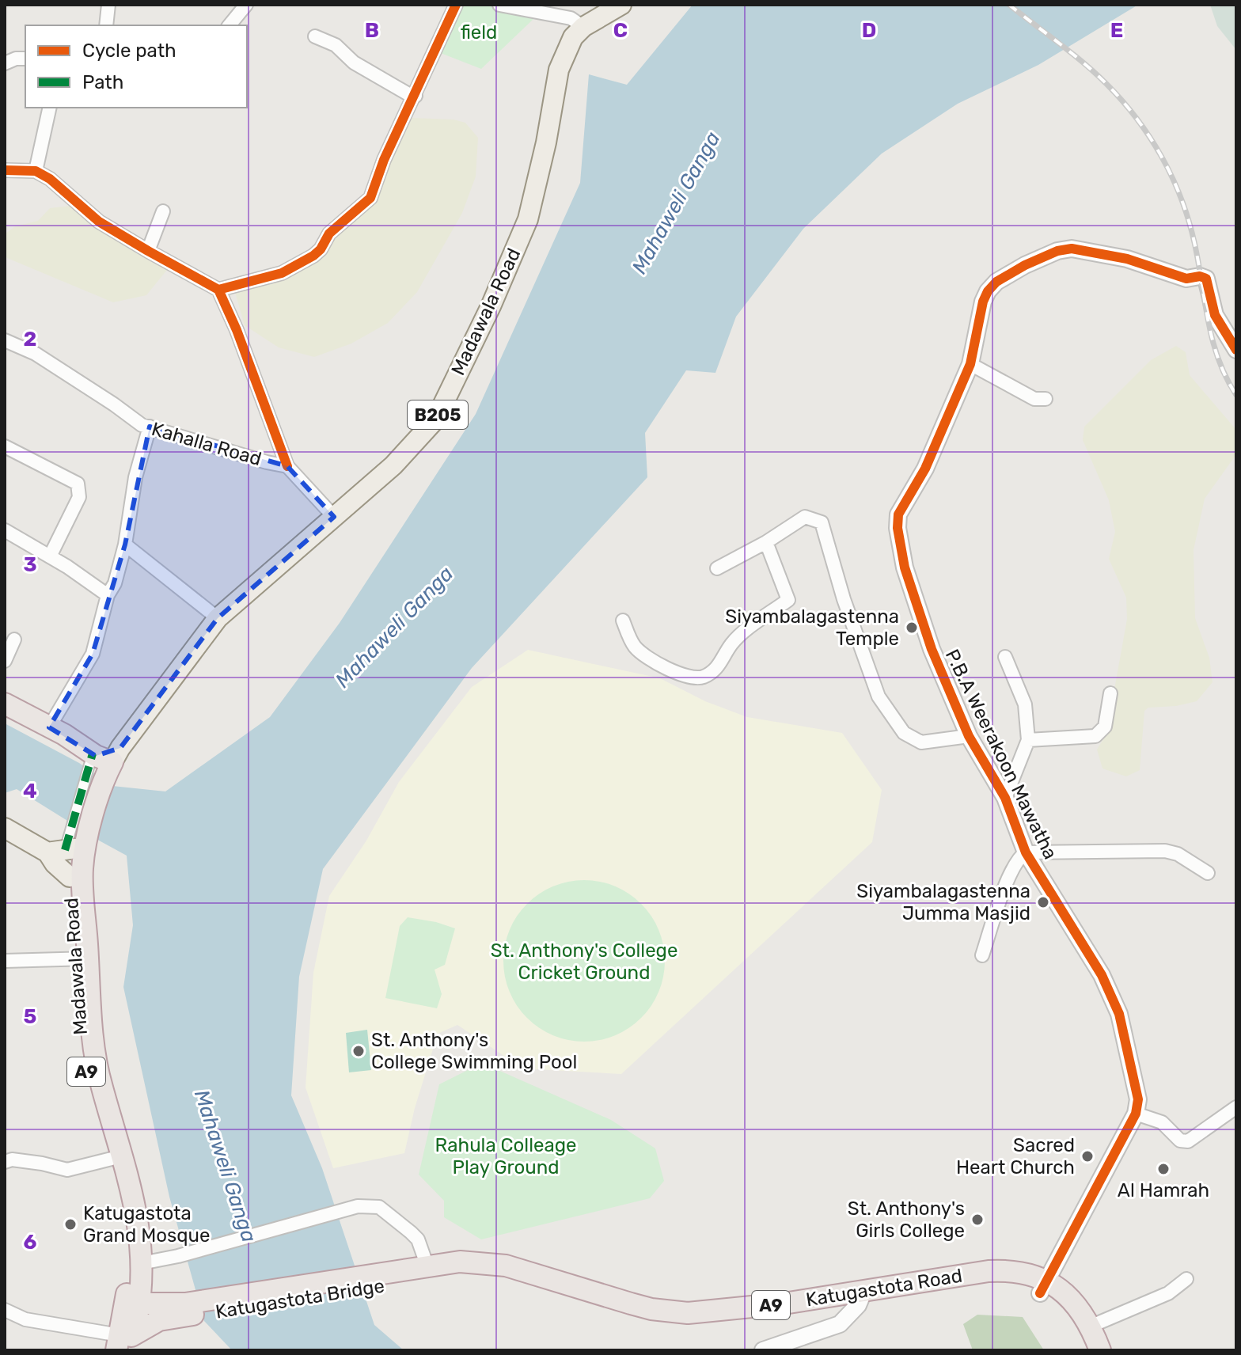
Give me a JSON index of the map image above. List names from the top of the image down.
{
  "streets": {
    "highway": [
      "Madawala Road",
      "A9",
      "Katugastota Road",
      "Katugastota Bridge"
    ],
    "main road": ["B205"],
    "street": ["Kahalla Road", "P.B.A Weerakoon Mawatha"]
  },
  "crossings": [
    ["Madawala Road", "Kahalla Road"],
    ["Katugastota Road", "Katugastota Bridge"]
  ],
  "water": ["Mahaweli Ganga"],
  "parks": ["field", "St. Anthony's College Cricket Ground", "Rahula Colleage Play Ground"],
  "places": [
    "Siyambalagastenna Temple",
    "Siyambalagastenna Jumma Masjid",
    "St. Anthony's College Swimming Pool",
    "Sacred Heart Church",
    "Al Hamrah",
    "St. Anthony's Girls College",
    "Katugastota Grand Mosque"
  ],
  "legend": ["Cycle path", "Path"],
  "grid": {
    "columns": [
      "B",
      "C",
      "D",
      "E"
    ],
    "rows": [
      "2",
      "3",
      "4",
      "5",
      "6"
    ]
  }
}
